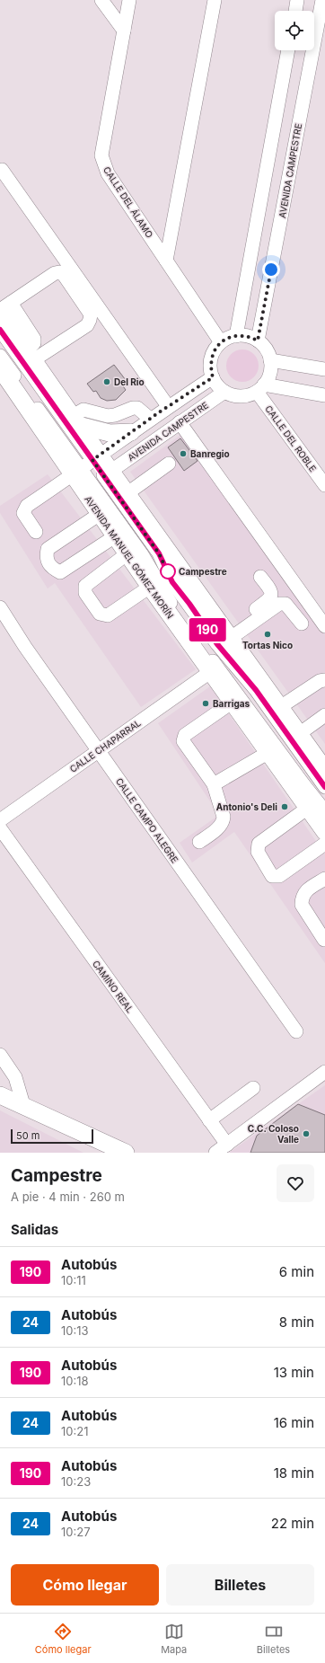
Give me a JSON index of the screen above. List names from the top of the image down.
{
  "streets": {
    "main road": ["AVENIDA MANUEL GÓMEZ MORÍN"],
    "street": [
      "AVENIDA CAMPESTRE",
      "CALLE DEL ÁLAMO",
      "CALLE DEL ROBLE",
      "CALLE CHAPARRAL",
      "CALLE CAMPO ALEGRE",
      "CAMINO REAL"
    ]
  },
  "crossings": [
    ["AVENIDA CAMPESTRE", "CALLE DEL ÁLAMO"],
    ["AVENIDA CAMPESTRE", "CALLE DEL ROBLE"],
    ["CALLE DEL ÁLAMO", "CALLE DEL ROBLE"],
    ["AVENIDA MANUEL GÓMEZ MORÍN", "CALLE CHAPARRAL"],
    ["CALLE CHAPARRAL", "CALLE CAMPO ALEGRE"]
  ],
  "places": [
    "Del Rio",
    "Banregio",
    "Campestre",
    "Tortas Nico",
    "Barrigas",
    "Antonio's Deli",
    "C.C. Coloso Valle"
  ],
  "lines": ["bus line 190"],
  "scale_bar": "50 m",
  "page": {
    "on_map": "190",
    "scale": "50 m",
    "heading": [
      ["Campestre", "A pie · 4 min · 260 m"],
      "Salidas"
    ],
    "list": [
      {
        "mark": "190",
        "name": "Autobús",
        "note": "10:11",
        "value": "6 min"
      },
      {
        "mark": "24",
        "name": "Autobús",
        "note": "10:13",
        "value": "8 min"
      },
      {
        "mark": "190",
        "name": "Autobús",
        "note": "10:18",
        "value": "13 min"
      },
      {
        "mark": "24",
        "name": "Autobús",
        "note": "10:21",
        "value": "16 min"
      },
      {
        "mark": "190",
        "name": "Autobús",
        "note": "10:23",
        "value": "18 min"
      },
      {
        "mark": "24",
        "name": "Autobús",
        "note": "10:27",
        "value": "22 min"
      }
    ],
    "buttons": ["Cómo llegar", "Billetes"],
    "tabs": ["Cómo llegar", "Mapa", "Billetes"]
  }
}
